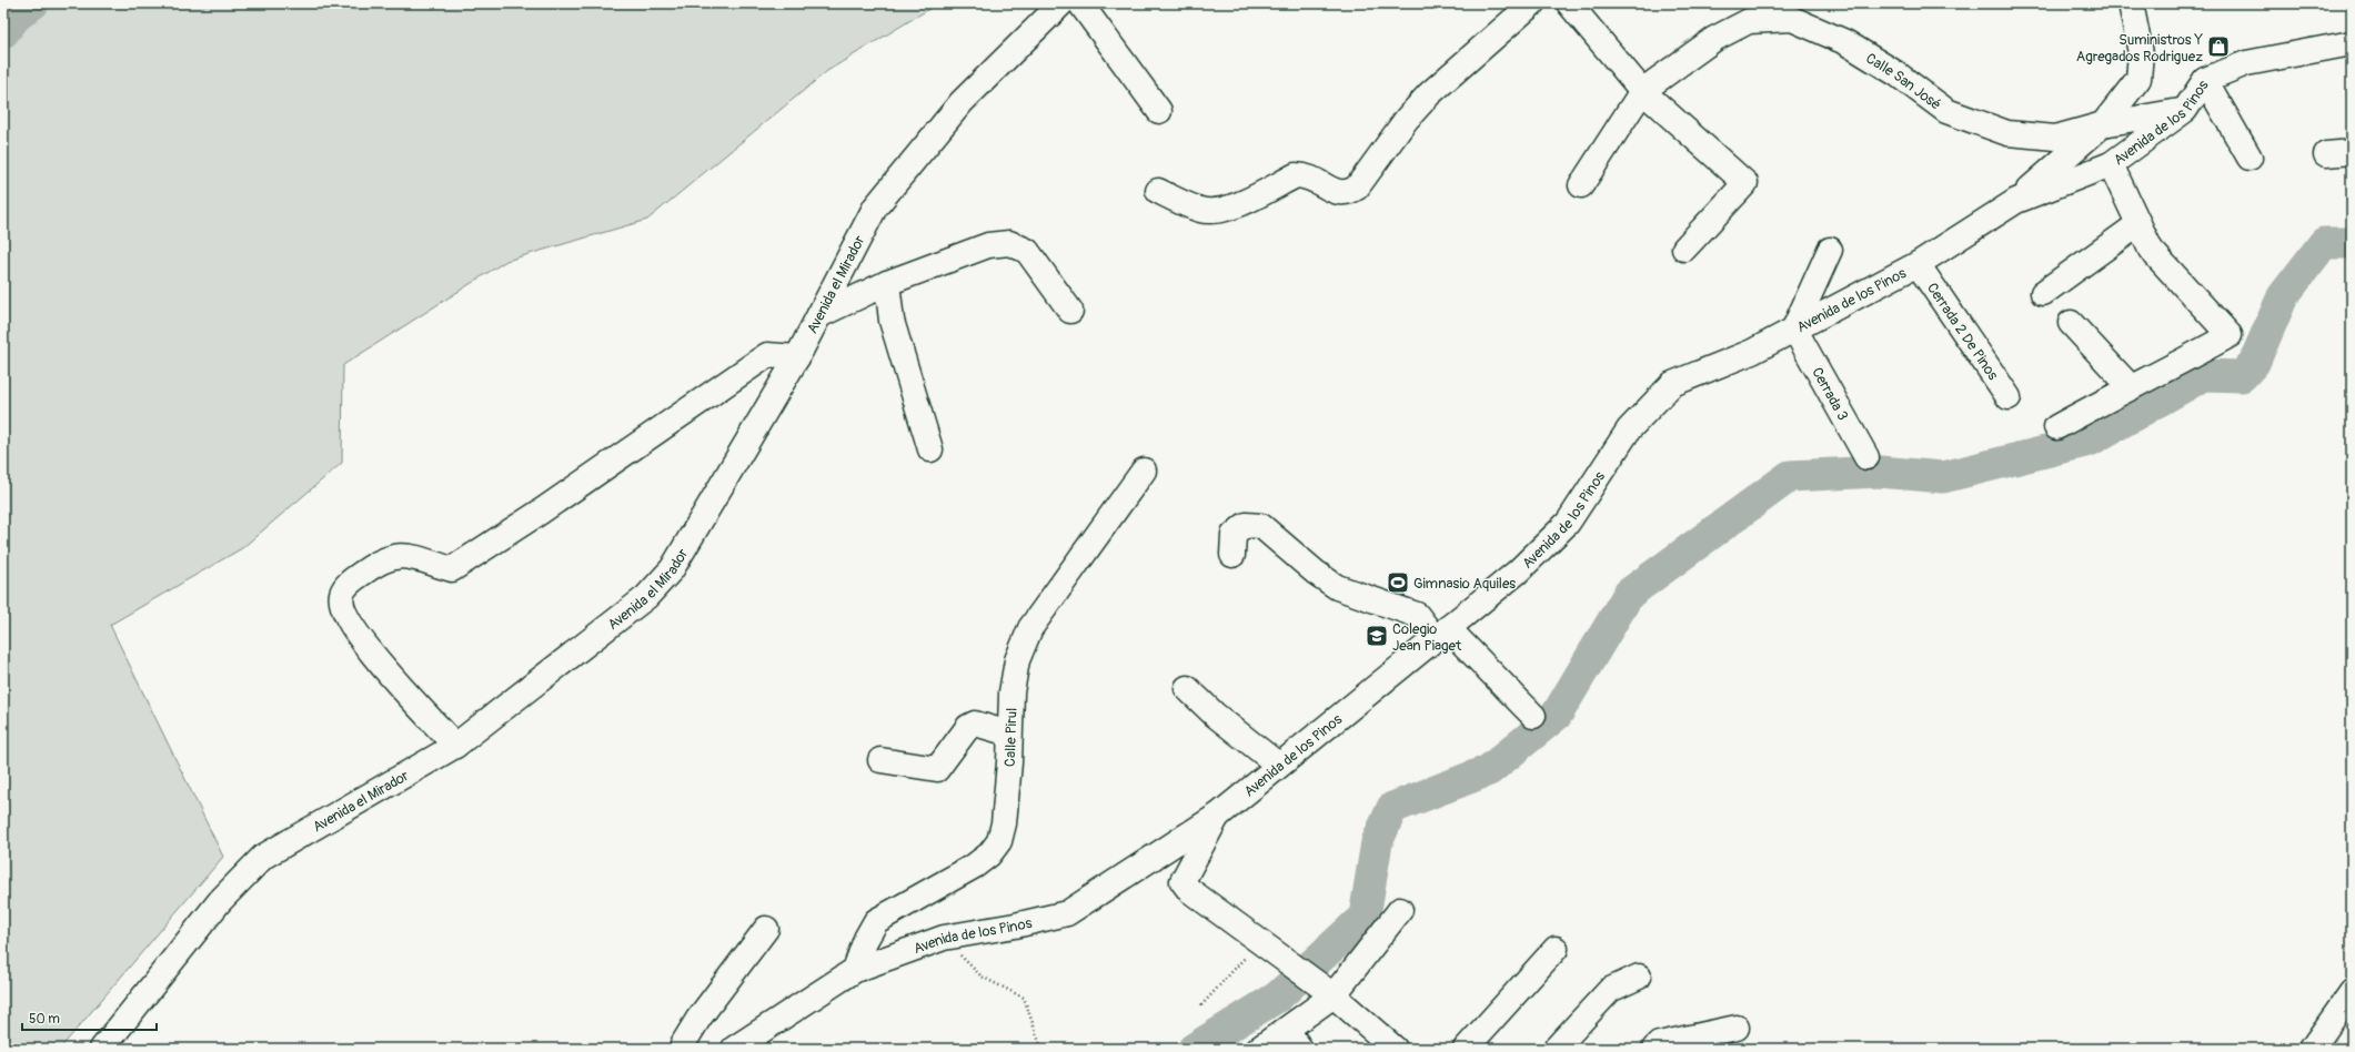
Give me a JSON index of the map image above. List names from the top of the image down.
{
  "streets": {
    "street": [
      "Calle San José",
      "Avenida de los Pinos",
      "Avenida el Mirador",
      "Cerrada 2 De Pinos",
      "Cerrada 3",
      "Calle Pirul"
    ]
  },
  "crossings": [
    ["Calle San José", "Avenida de los Pinos"],
    ["Avenida de los Pinos", "Cerrada 2 De Pinos"],
    ["Avenida de los Pinos", "Cerrada 3"],
    ["Avenida de los Pinos", "Calle Pirul"]
  ],
  "places": {
    "shop": ["Suministros Y Agregados Rodriguez"],
    "sports": ["Gimnasio Aquiles"],
    "school or university": ["Colegio Jean Piaget"]
  },
  "scale_bar": "50 m"
}
